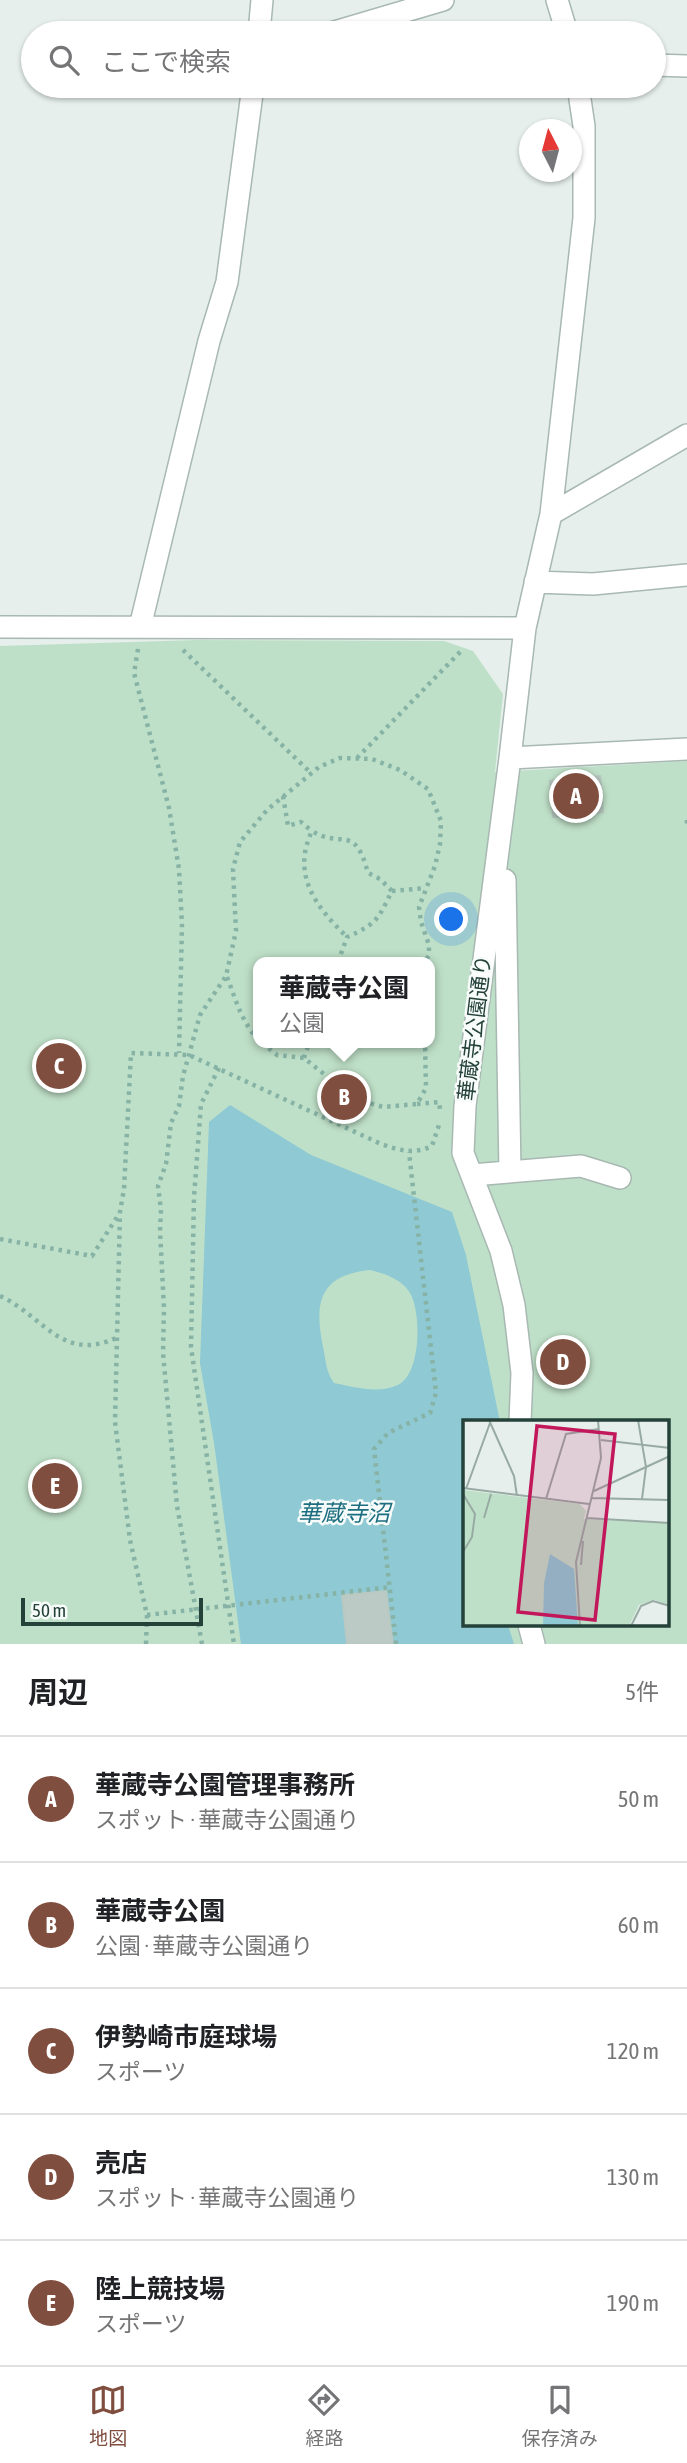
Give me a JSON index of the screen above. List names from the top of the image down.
{
  "streets": {
    "street": ["華蔵寺公園通り"]
  },
  "water": ["華蔵寺沼"],
  "scale_bar": "50 m",
  "north": "top",
  "page": {
    "search": "ここで検索",
    "pins": [
      "A",
      "C",
      "B",
      "D",
      "E"
    ],
    "popup": ["華蔵寺公園", "公園"],
    "scale": "50 m",
    "heading": ["周辺", "5件"],
    "list": [
      {
        "mark": "A",
        "name": "華蔵寺公園管理事務所",
        "note": "スポット · 華蔵寺公園通り",
        "value": "50 m"
      },
      {
        "mark": "B",
        "name": "華蔵寺公園",
        "note": "公園 · 華蔵寺公園通り",
        "value": "60 m"
      },
      {
        "mark": "C",
        "name": "伊勢崎市庭球場",
        "note": "スポーツ",
        "value": "120 m"
      },
      {
        "mark": "D",
        "name": "売店",
        "note": "スポット · 華蔵寺公園通り",
        "value": "130 m"
      },
      {
        "mark": "E",
        "name": "陸上競技場",
        "note": "スポーツ",
        "value": "190 m"
      }
    ],
    "nav": ["地図", "経路", "保存済み"]
  }
}
